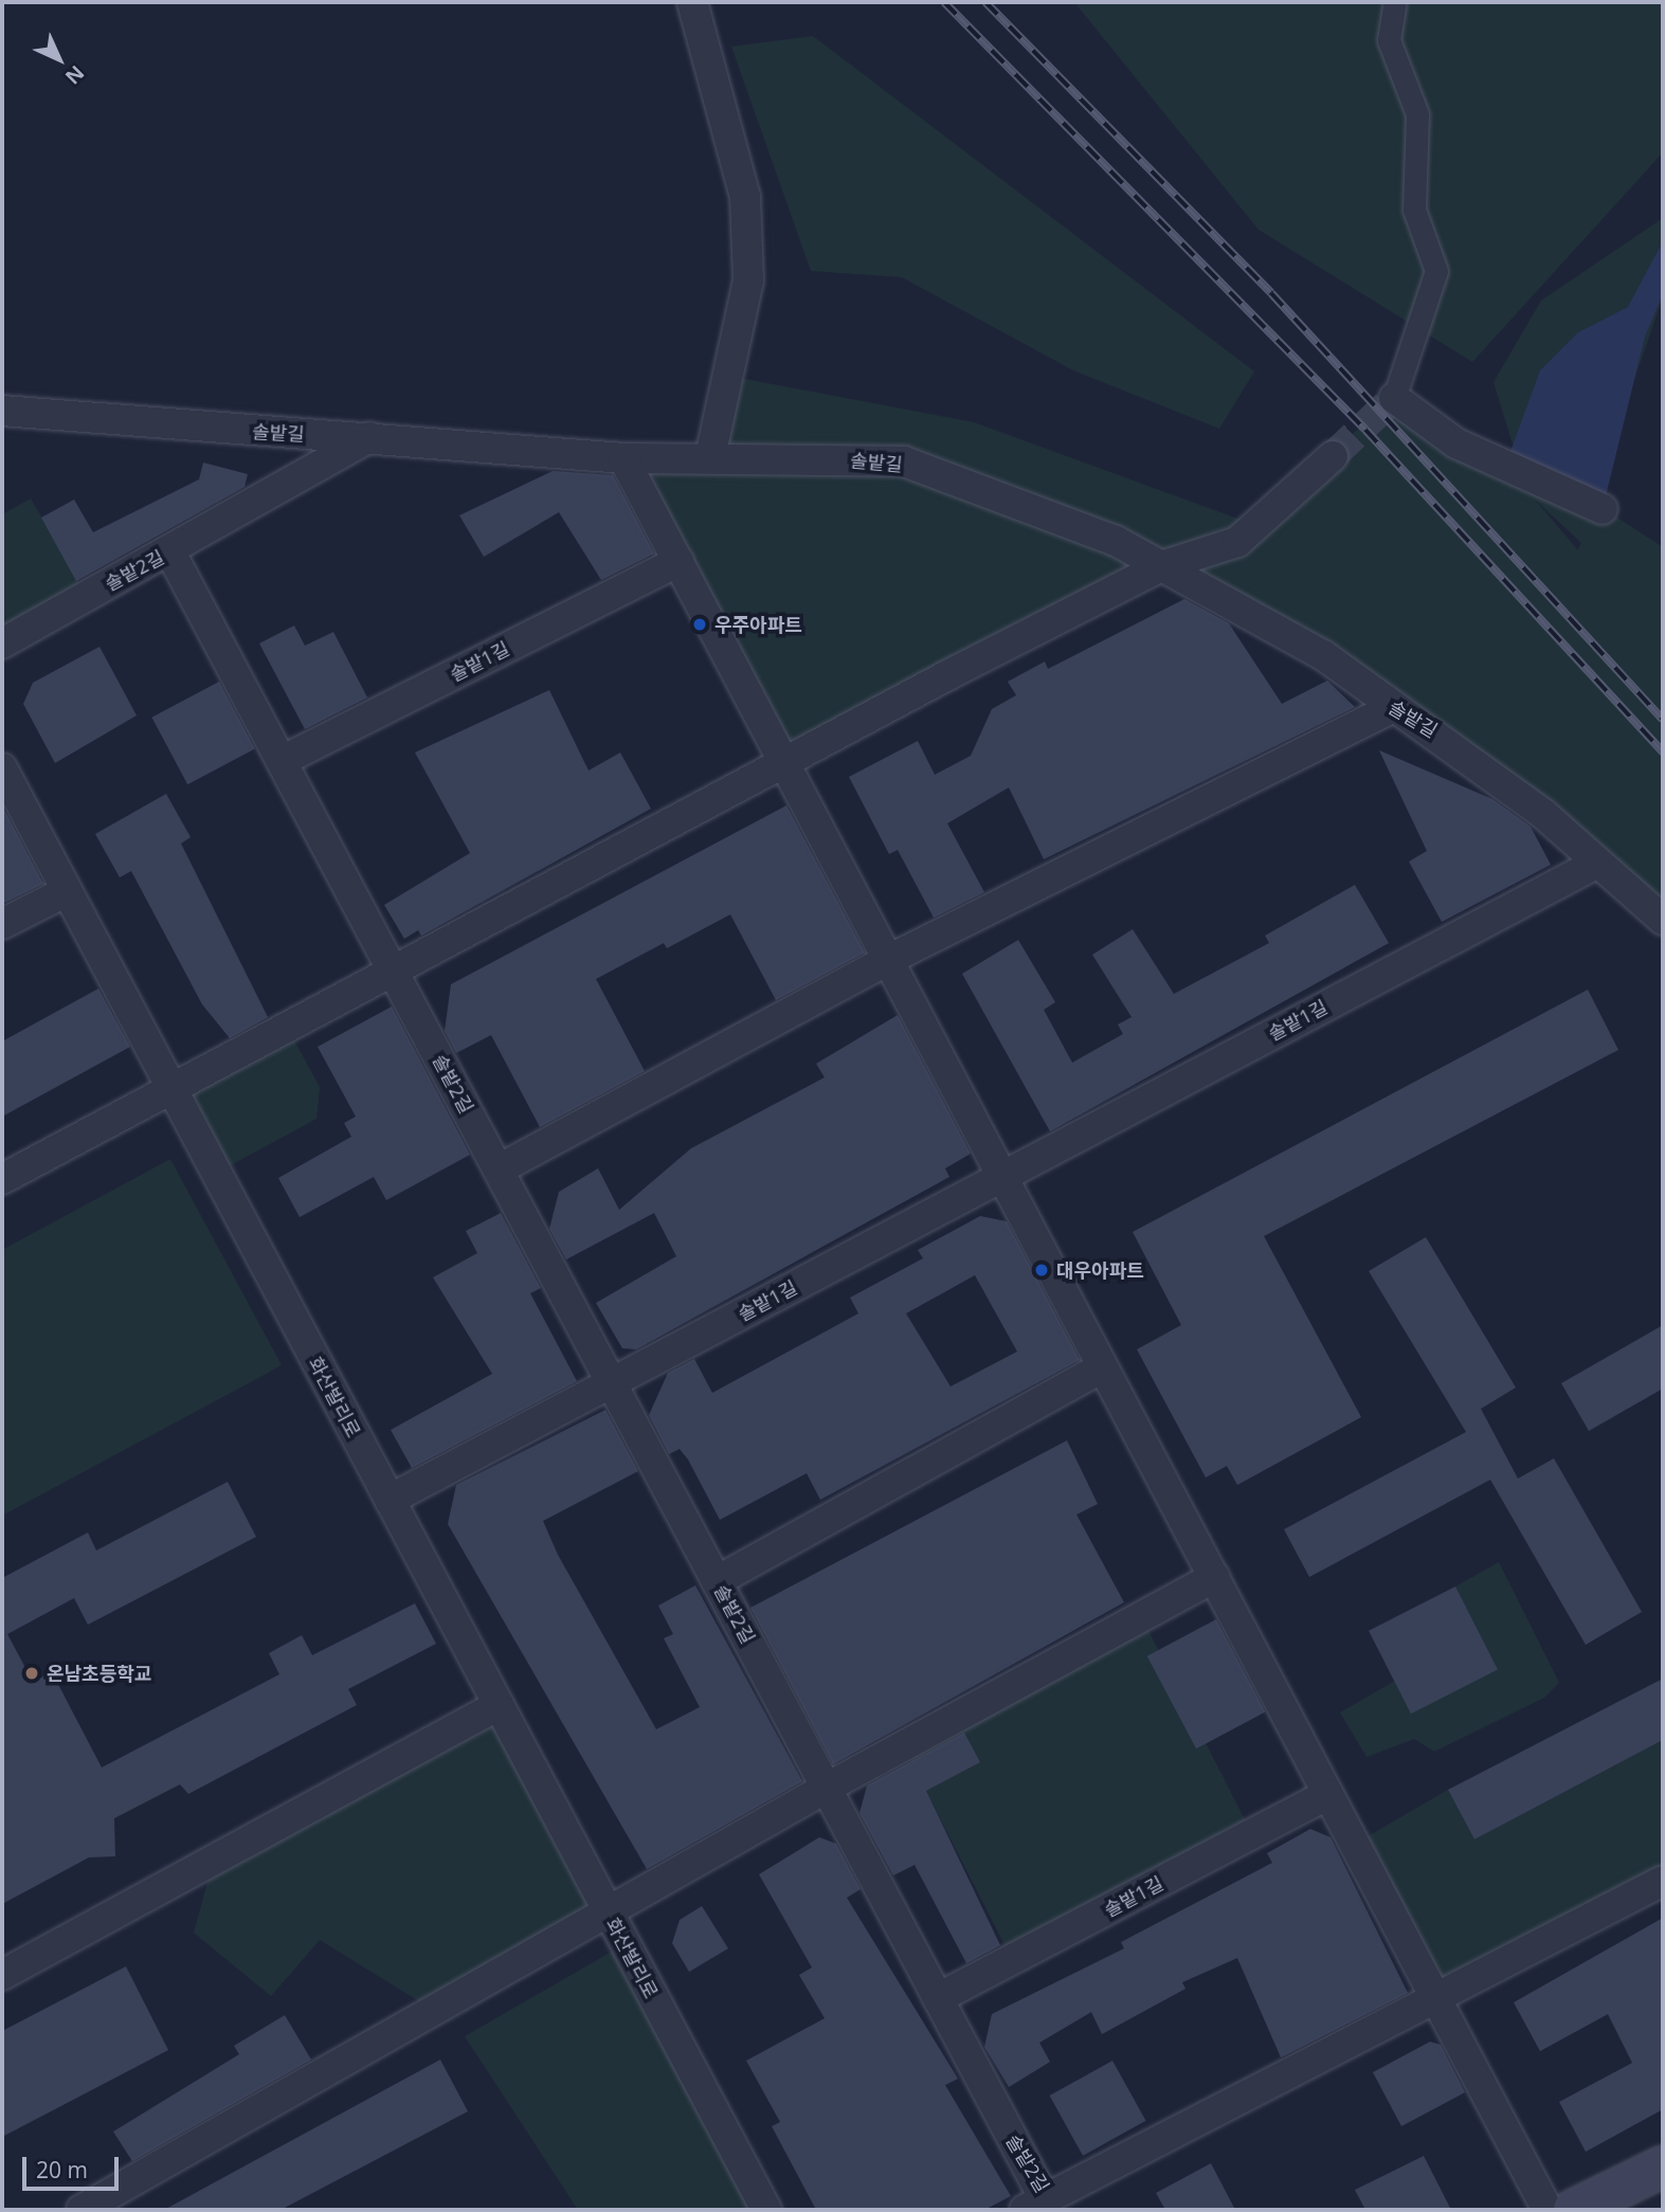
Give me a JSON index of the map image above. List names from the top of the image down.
{
  "streets": {
    "street": [
      "솔밭길",
      "솔밭2길",
      "솔밭1길",
      "화산발리로"
    ]
  },
  "crossings": [
    ["솔밭길", "솔밭1길"],
    ["솔밭2길", "솔밭1길"],
    ["솔밭1길", "화산발리로"]
  ],
  "places": ["우주아파트", "대우아파트", "온남초등학교"],
  "scale_bar": "20 m",
  "north": "bottom right"
}
